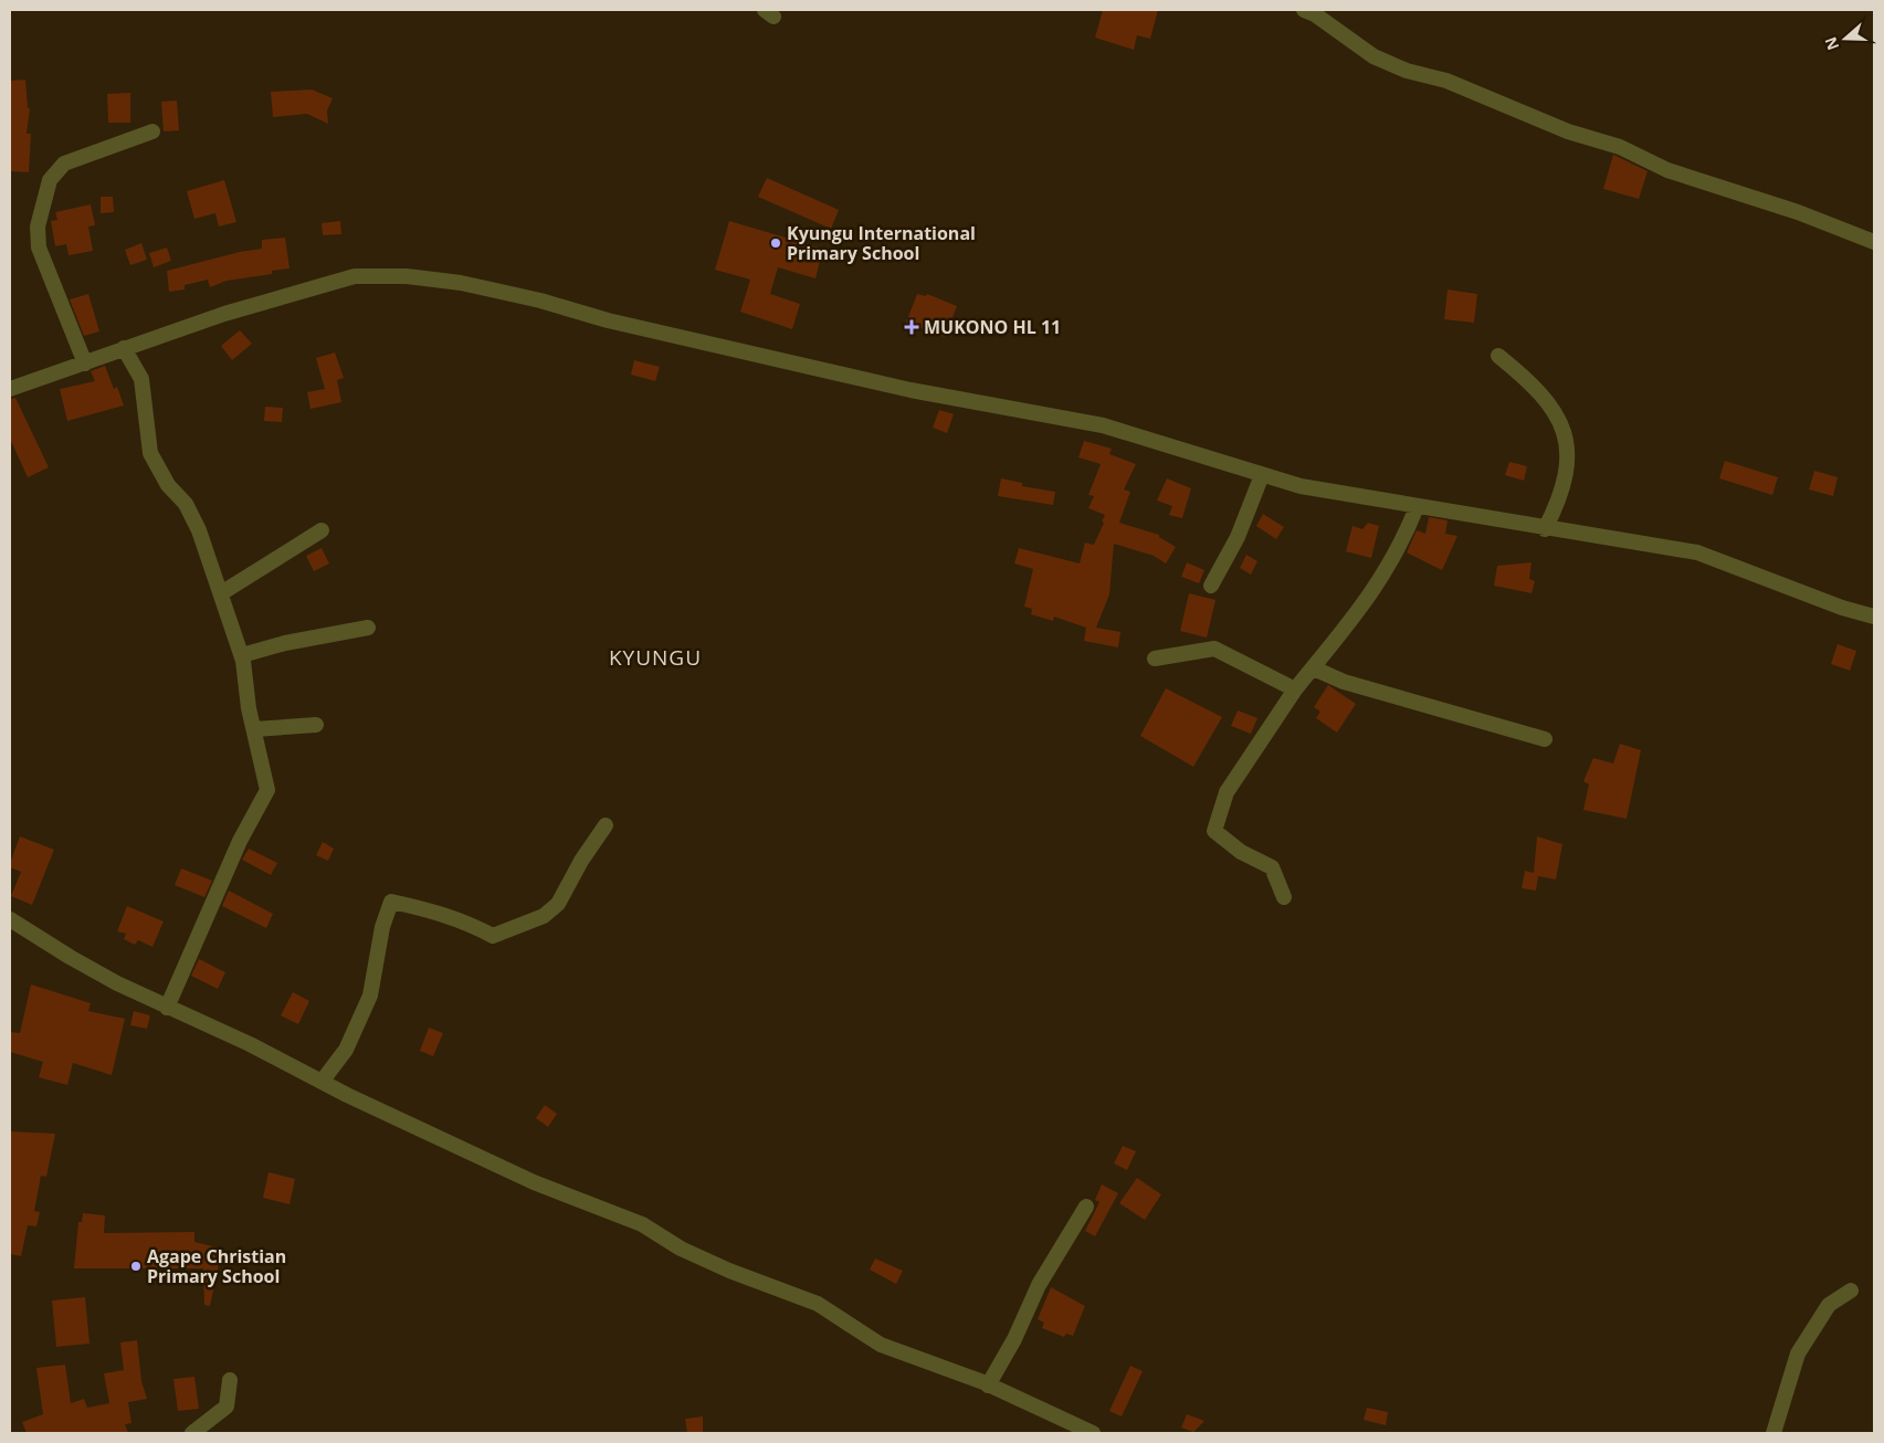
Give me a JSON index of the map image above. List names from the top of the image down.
{
  "districts": ["KYUNGU"],
  "places": {
    "other": ["Kyungu International Primary School", "Agape Christian Primary School"],
    "health": ["MUKONO HL 11"]
  },
  "north": "left"
}
